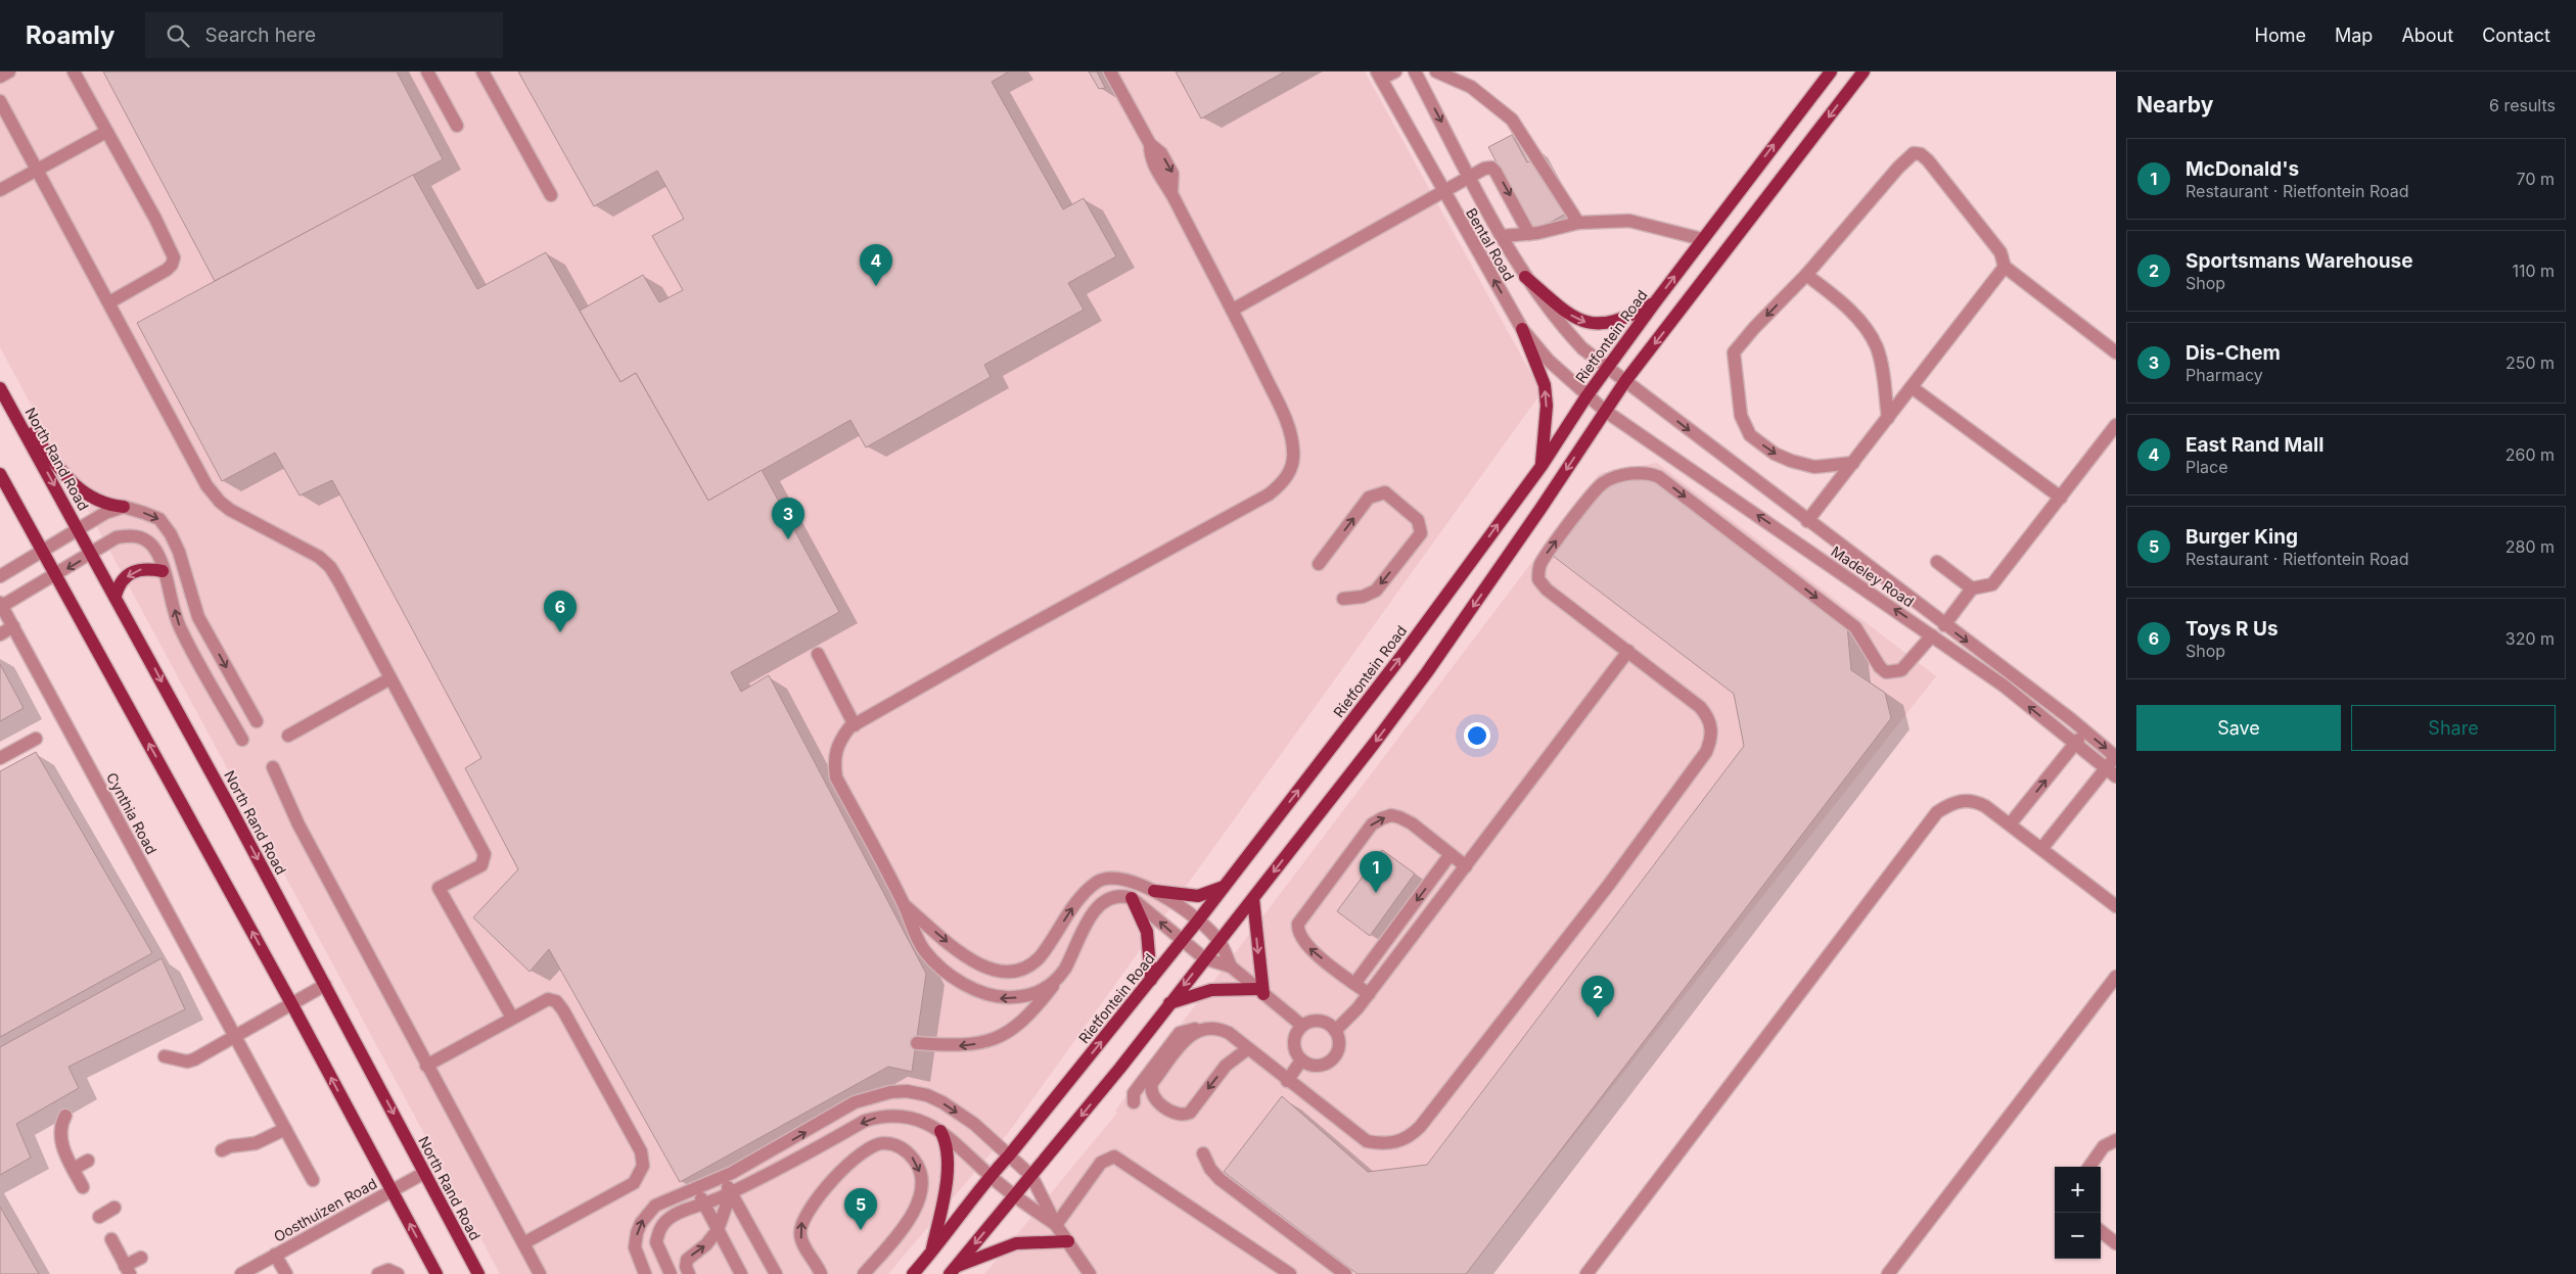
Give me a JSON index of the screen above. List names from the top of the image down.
{
  "streets": {
    "main road": ["Rietfontein Road", "North Rand Road"],
    "street": [
      "Bental Road",
      "Madeley Road",
      "Cynthia Road",
      "Oosthuizen Road"
    ]
  },
  "crossings": [
    ["Bental Road", "Rietfontein Road"],
    ["Bental Road", "Madeley Road"],
    ["North Rand Road", "Cynthia Road"],
    ["North Rand Road", "Oosthuizen Road"]
  ],
  "page": {
    "header": "Roamly",
    "search": "Search here",
    "nav": [
      "Home",
      "Map",
      "About",
      "Contact"
    ],
    "heading": ["Nearby", "6 results"],
    "list": [
      {
        "mark": "1",
        "name": "McDonald's",
        "note": "Restaurant · Rietfontein Road",
        "value": "70 m"
      },
      {
        "mark": "2",
        "name": "Sportsmans Warehouse",
        "note": "Shop",
        "value": "110 m"
      },
      {
        "mark": "3",
        "name": "Dis-Chem",
        "note": "Pharmacy",
        "value": "250 m"
      },
      {
        "mark": "4",
        "name": "East Rand Mall",
        "note": "Place",
        "value": "260 m"
      },
      {
        "mark": "5",
        "name": "Burger King",
        "note": "Restaurant · Rietfontein Road",
        "value": "280 m"
      },
      {
        "mark": "6",
        "name": "Toys R Us",
        "note": "Shop",
        "value": "320 m"
      }
    ],
    "pins": [
      "4",
      "3",
      "6",
      "1",
      "2",
      "5"
    ],
    "buttons": ["Save", "Share"],
    "map_buttons": ["+", "−"]
  }
}
